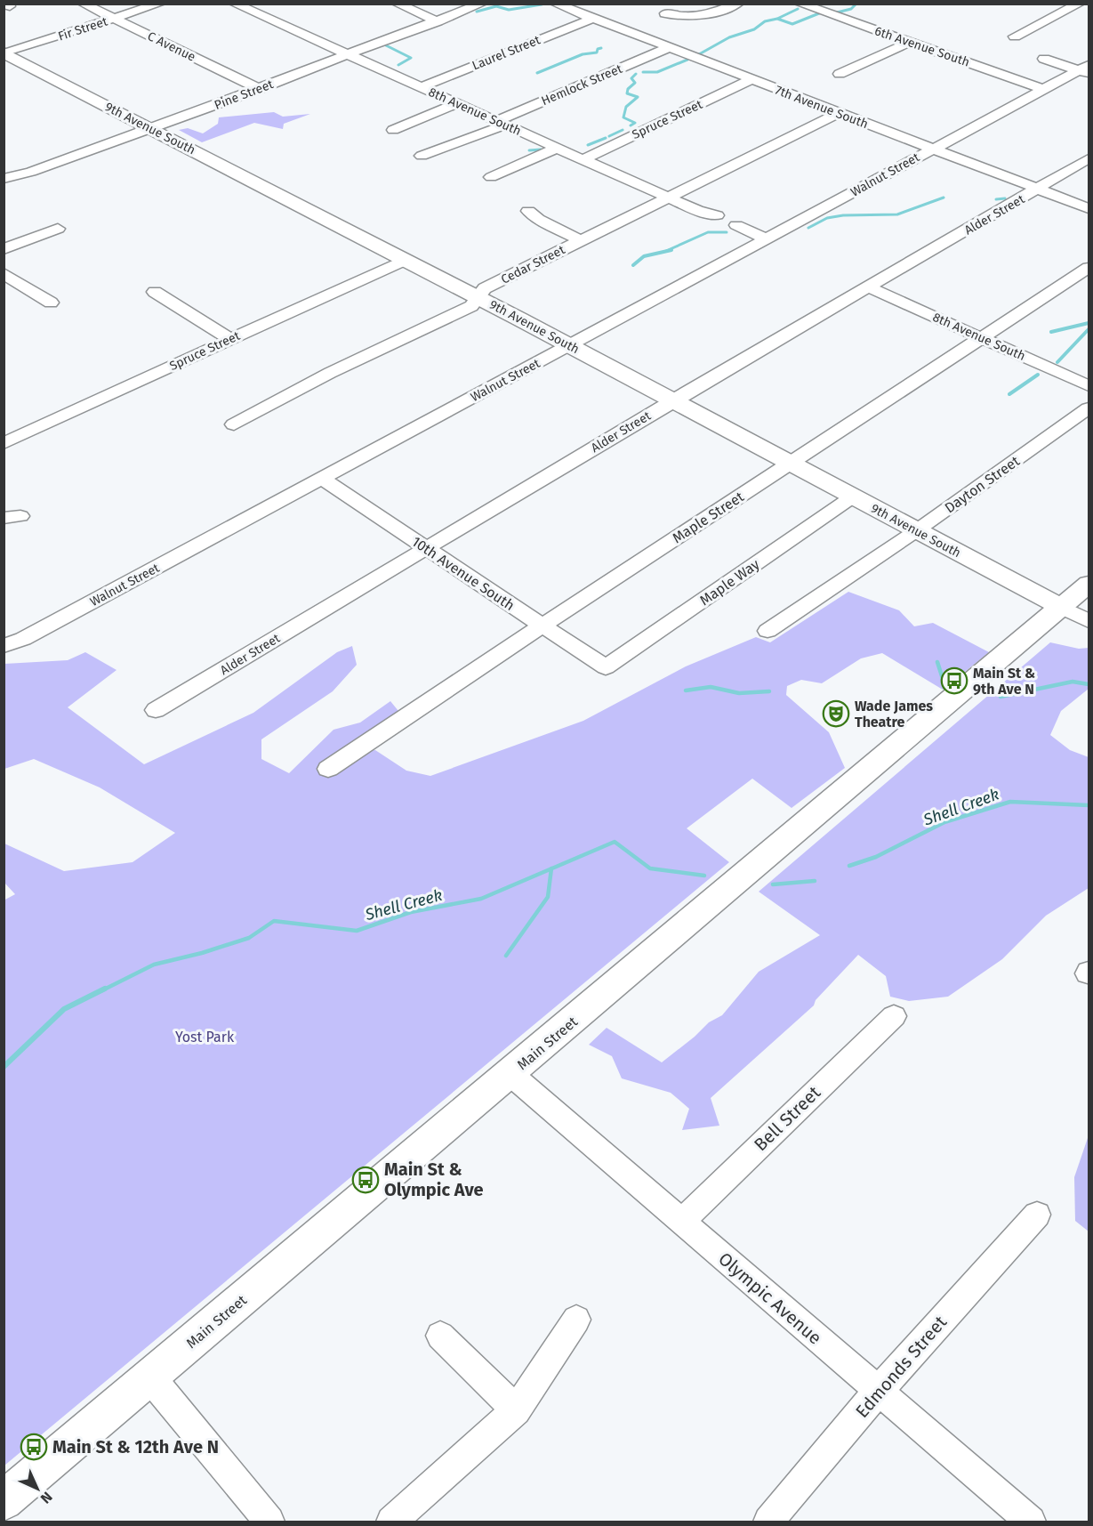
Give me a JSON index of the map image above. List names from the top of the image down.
{
  "streets": {
    "main road": ["9th Avenue South", "Main Street"],
    "street": [
      "Fir Street",
      "C Avenue",
      "6th Avenue South",
      "Laurel Street",
      "Hemlock Street",
      "Pine Street",
      "7th Avenue South",
      "8th Avenue South",
      "Spruce Street",
      "Walnut Street",
      "Alder Street",
      "Cedar Street",
      "Dayton Street",
      "Maple Street",
      "10th Avenue South",
      "Maple Way",
      "Bell Street",
      "Olympic Avenue",
      "Edmonds Street"
    ]
  },
  "crossings": [
    ["Fir Street", "C Avenue"],
    ["Fir Street", "9th Avenue South"],
    ["C Avenue", "Pine Street"],
    ["6th Avenue South", "Walnut Street"],
    ["Laurel Street", "7th Avenue South"],
    ["Laurel Street", "8th Avenue South"],
    ["Hemlock Street", "7th Avenue South"],
    ["Hemlock Street", "8th Avenue South"],
    ["Pine Street", "8th Avenue South"],
    ["Pine Street", "9th Avenue South"],
    ["7th Avenue South", "Spruce Street"],
    ["7th Avenue South", "Walnut Street"],
    ["7th Avenue South", "Alder Street"],
    ["7th Avenue South", "Cedar Street"],
    ["8th Avenue South", "Spruce Street"],
    ["8th Avenue South", "Alder Street"],
    ["8th Avenue South", "Cedar Street"],
    ["8th Avenue South", "Maple Street"],
    ["Spruce Street", "9th Avenue South"],
    ["9th Avenue South", "Walnut Street"],
    ["9th Avenue South", "Alder Street"],
    ["9th Avenue South", "Cedar Street"],
    ["9th Avenue South", "Dayton Street"],
    ["9th Avenue South", "Maple Street"],
    ["9th Avenue South", "Maple Way"],
    ["9th Avenue South", "Main Street"],
    ["Walnut Street", "10th Avenue South"],
    ["Alder Street", "10th Avenue South"],
    ["Maple Street", "10th Avenue South"],
    ["10th Avenue South", "Maple Way"],
    ["Main Street", "Olympic Avenue"],
    ["Bell Street", "Olympic Avenue"],
    ["Olympic Avenue", "Edmonds Street"]
  ],
  "water": ["Shell Creek"],
  "parks": ["Yost Park"],
  "places": {
    "bus stop": ["Main St & 9th Ave N", "Main St & Olympic Ave", "Main St & 12th Ave N"],
    "theatre": ["Wade James Theatre"]
  },
  "north": "bottom right"
}
